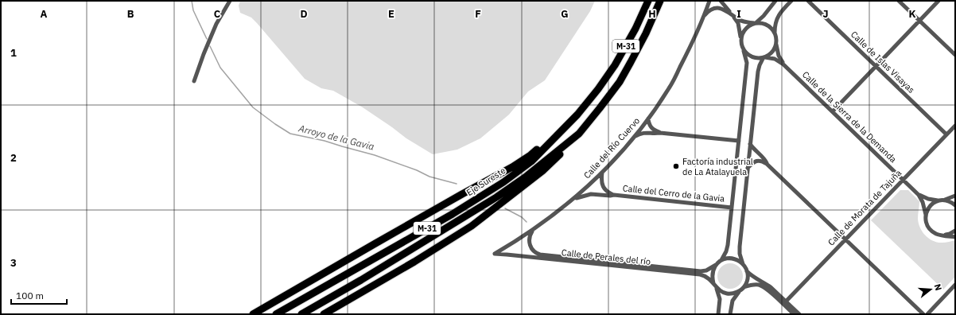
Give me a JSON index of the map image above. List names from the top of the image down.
{
  "streets": {
    "highway": ["M-31", "Eje Sureste"],
    "street": [
      "Calle de Islas Visayas",
      "Calle de la Sierra de la Demanda",
      "Calle del Río Cuervo",
      "Calle del Cerro de la Gavia",
      "Calle de Morata de Tajuña",
      "Calle de Perales del río"
    ]
  },
  "crossings": [
    ["Calle de Islas Visayas", "Calle de Morata de Tajuña"],
    ["Calle de la Sierra de la Demanda", "Calle de Morata de Tajuña"],
    ["Calle del Río Cuervo", "Calle del Cerro de la Gavia"],
    ["Calle del Río Cuervo", "Calle de Perales del río"]
  ],
  "water": ["Arroyo de la Gavia"],
  "places": ["Factoría industrial de La Atalayuela"],
  "scale_bar": "100 m",
  "north": "right",
  "grid": {
    "columns": [
      "A",
      "B",
      "C",
      "D",
      "E",
      "F",
      "G",
      "H",
      "I",
      "J",
      "K"
    ],
    "rows": ["1", "2", "3"]
  }
}
